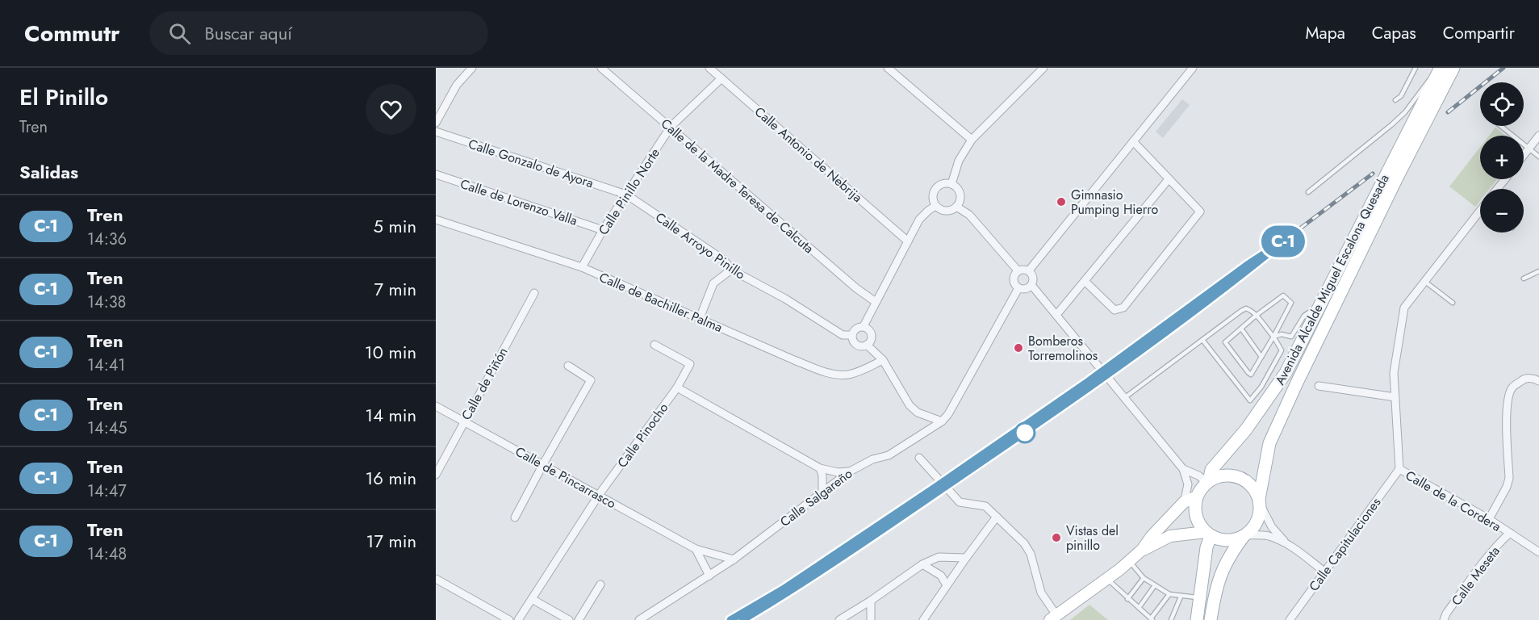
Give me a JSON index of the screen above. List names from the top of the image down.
{
  "streets": {
    "main road": ["Avenida Alcalde Miguel Escalona Quesada"],
    "street": [
      "Calle Antonio de Nebrija",
      "Calle Gonzalo de Ayora",
      "Calle de la Madre Teresa de Calcuta",
      "Calle Pinillo Norte",
      "Calle de Lorenzo Valla",
      "Calle Arroyo Pinillo",
      "Calle de Bachiller Palma",
      "Calle de Piñón",
      "Calle Pinocho",
      "Calle de Pincarrasco",
      "Calle Salgareño",
      "Calle de la Cordera",
      "Calle Capitulaciones",
      "Calle Meseta"
    ]
  },
  "crossings": [
    ["Calle Antonio de Nebrija", "Calle Pinillo Norte"],
    ["Calle Gonzalo de Ayora", "Calle Pinillo Norte"],
    ["Calle Gonzalo de Ayora", "Calle Arroyo Pinillo"],
    ["Calle de la Madre Teresa de Calcuta", "Calle Pinillo Norte"],
    ["Calle Pinillo Norte", "Calle de Lorenzo Valla"],
    ["Calle Pinillo Norte", "Calle Arroyo Pinillo"],
    ["Calle Pinillo Norte", "Calle de Bachiller Palma"],
    ["Calle de Piñón", "Calle de Pincarrasco"],
    ["Calle Pinocho", "Calle de Pincarrasco"],
    ["Calle de Pincarrasco", "Calle Salgareño"],
    ["Calle de la Cordera", "Calle Capitulaciones"],
    ["Calle de la Cordera", "Calle Meseta"]
  ],
  "places": ["Gimnasio Pumping Hierro", "Bomberos Torremolinos", "Vistas del pinillo"],
  "page": {
    "header": "Commutr",
    "search": "Buscar aquí",
    "nav": ["Mapa", "Capas", "Compartir"],
    "heading": [
      ["El Pinillo", "Tren"],
      "Salidas"
    ],
    "on_map": "C-1",
    "map_buttons": ["+", "−"],
    "list": [
      {
        "mark": "C-1",
        "name": "Tren",
        "note": "14:36",
        "value": "5 min"
      },
      {
        "mark": "C-1",
        "name": "Tren",
        "note": "14:38",
        "value": "7 min"
      },
      {
        "mark": "C-1",
        "name": "Tren",
        "note": "14:41",
        "value": "10 min"
      },
      {
        "mark": "C-1",
        "name": "Tren",
        "note": "14:45",
        "value": "14 min"
      },
      {
        "mark": "C-1",
        "name": "Tren",
        "note": "14:47",
        "value": "16 min"
      },
      {
        "mark": "C-1",
        "name": "Tren",
        "note": "14:48",
        "value": "17 min"
      }
    ]
  }
}
